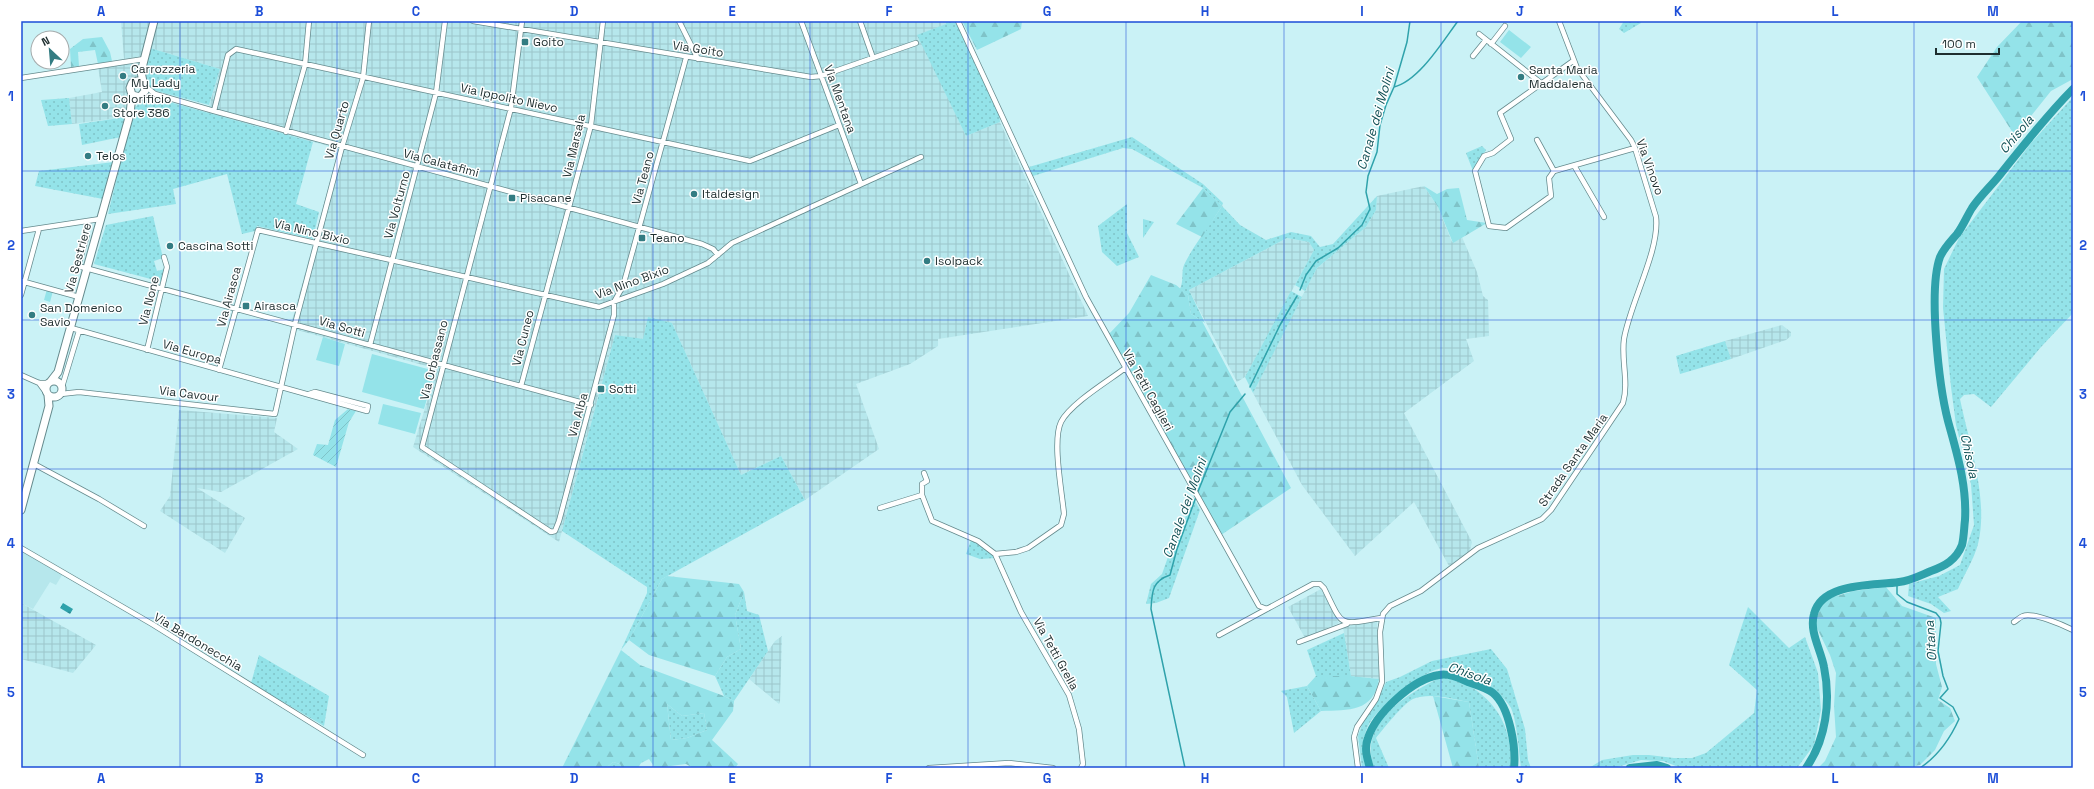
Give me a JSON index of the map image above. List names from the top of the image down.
{
  "streets": {
    "main road": ["Via Sestriere"],
    "street": [
      "Via Goito",
      "Via Ippolito Nievo",
      "Via Mentana",
      "Via Quarto",
      "Via Marsala",
      "Via Calatafimi",
      "Via Vinovo",
      "Via Teano",
      "Via Volturno",
      "Via Nino Bixio",
      "Via Airasca",
      "Via None",
      "Via Sotti",
      "Via Cuneo",
      "Via Europa",
      "Via Orbassano",
      "Via Tetti Caglieri",
      "Via Cavour",
      "Via Alba",
      "Strada Santa Maria",
      "Via Bardonecchia",
      "Via Tetti Grella"
    ]
  },
  "crossings": [
    ["Via Goito", "Via Mentana"],
    ["Via Goito", "Via Marsala"],
    ["Via Goito", "Via Teano"],
    ["Via Goito", "Via Orbassano"],
    ["Via Ippolito Nievo", "Via Mentana"],
    ["Via Ippolito Nievo", "Via Quarto"],
    ["Via Ippolito Nievo", "Via Marsala"],
    ["Via Ippolito Nievo", "Via Calatafimi"],
    ["Via Ippolito Nievo", "Via Teano"],
    ["Via Ippolito Nievo", "Via Volturno"],
    ["Via Ippolito Nievo", "Via Orbassano"],
    ["Via Mentana", "Via Nino Bixio"],
    ["Via Quarto", "Via Calatafimi"],
    ["Via Quarto", "Via Nino Bixio"],
    ["Via Quarto", "Via Sotti"],
    ["Via Quarto", "Via Europa"],
    ["Via Quarto", "Via Cavour"],
    ["Via Marsala", "Via Calatafimi"],
    ["Via Marsala", "Via Nino Bixio"],
    ["Via Marsala", "Via Cuneo"],
    ["Via Calatafimi", "Via Teano"],
    ["Via Calatafimi", "Via Volturno"],
    ["Via Calatafimi", "Via Nino Bixio"],
    ["Via Calatafimi", "Via Sestriere"],
    ["Via Calatafimi", "Via Orbassano"],
    ["Via Vinovo", "Strada Santa Maria"],
    ["Via Teano", "Via Nino Bixio"],
    ["Via Teano", "Via Alba"],
    ["Via Volturno", "Via Nino Bixio"],
    ["Via Volturno", "Via Sotti"],
    ["Via Nino Bixio", "Via Airasca"],
    ["Via Nino Bixio", "Via Cuneo"],
    ["Via Nino Bixio", "Via Orbassano"],
    ["Via Nino Bixio", "Via Alba"],
    ["Via Sestriere", "Via Sotti"],
    ["Via Sestriere", "Via Europa"],
    ["Via Airasca", "Via Sotti"],
    ["Via Airasca", "Via Europa"],
    ["Via None", "Via Sotti"],
    ["Via None", "Via Europa"],
    ["Via Sotti", "Via Cuneo"],
    ["Via Sotti", "Via Orbassano"],
    ["Via Sotti", "Via Alba"],
    ["Via Europa", "Via Cavour"],
    ["Via Orbassano", "Via Alba"]
  ],
  "water": ["Canale dei Molini", "Chisola", "Oitana"],
  "places": {
    "transit": [
      "Goito",
      "Pisacane",
      "Teano",
      "Airasca",
      "Sotti"
    ],
    "other": [
      "Carrozzeria My Lady",
      "Santa Maria Maddalena",
      "Colorificio Store 386",
      "Telos",
      "Italdesign",
      "Cascina Sotti",
      "Isolpack",
      "San Domenico Savio"
    ]
  },
  "scale_bar": "100 m",
  "north": "top left",
  "grid": {
    "columns": [
      "A",
      "B",
      "C",
      "D",
      "E",
      "F",
      "G",
      "H",
      "I",
      "J",
      "K",
      "L",
      "M"
    ],
    "rows": [
      "1",
      "2",
      "3",
      "4",
      "5"
    ]
  }
}
